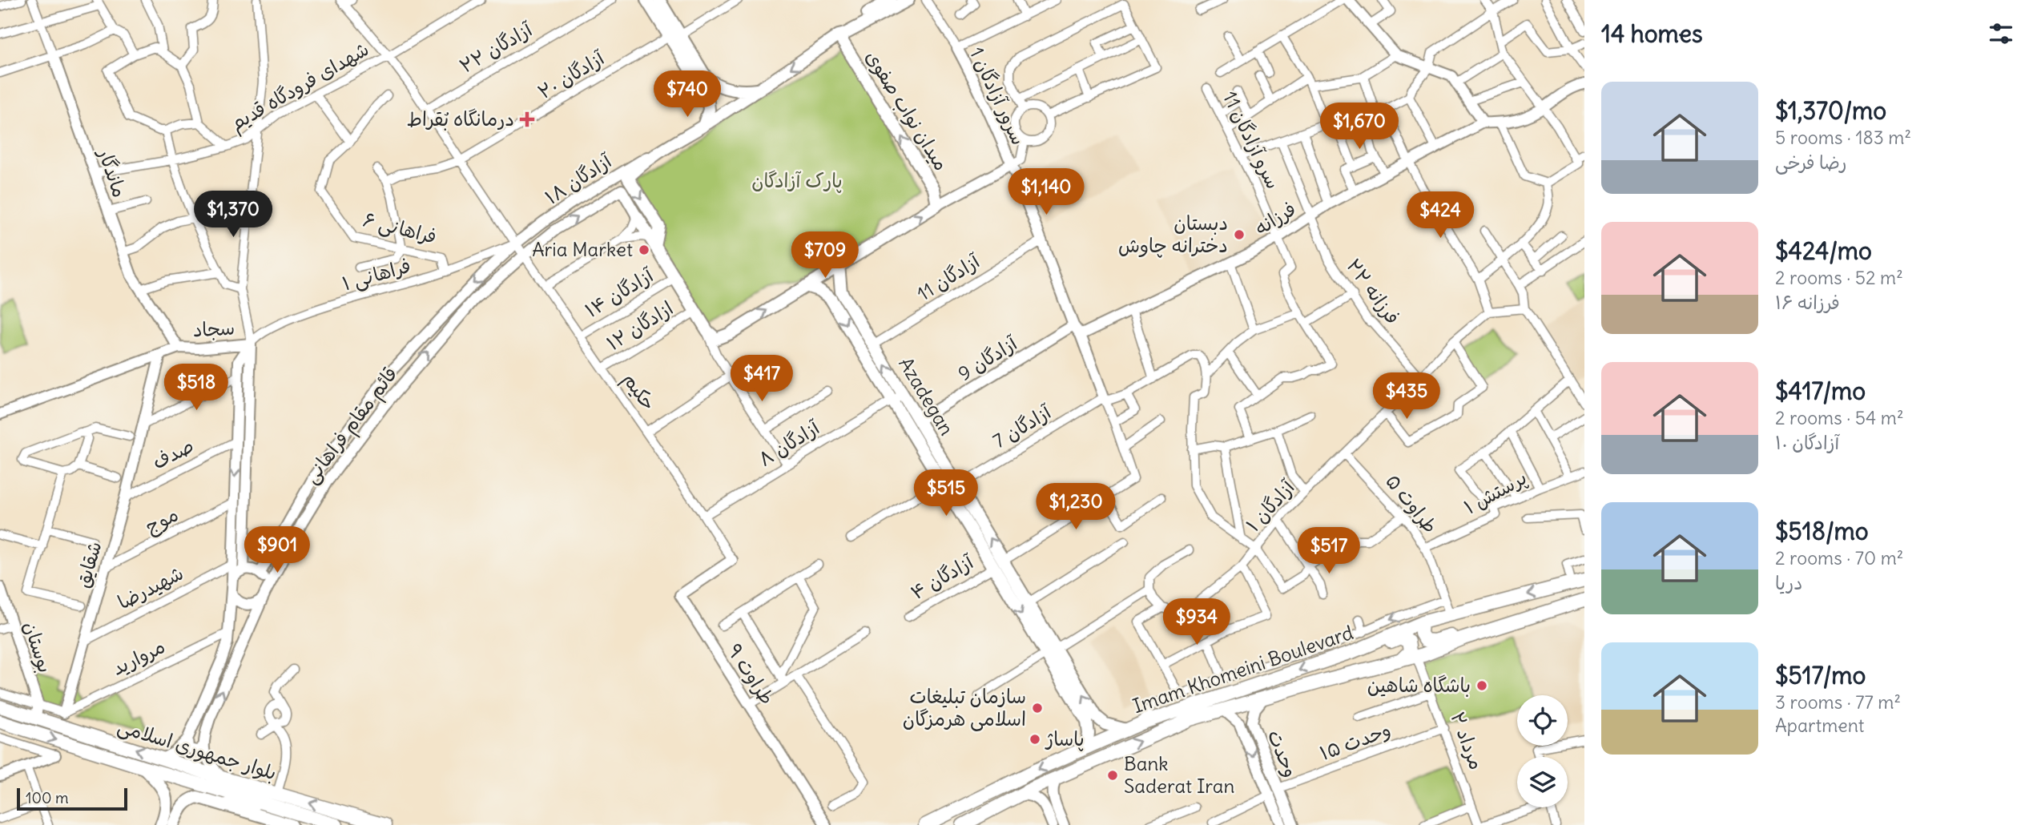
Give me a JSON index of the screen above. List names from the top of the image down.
{
  "streets": {
    "main road": [
      "میدان نواب صفوی",
      "Azadegan",
      "Imam Khomeini Boulevard",
      "بلوار جمهوری اسلامی"
    ],
    "street": [
      "آزادگان ۲۲",
      "آزادگان ۲۰",
      "شهدای فرودگاه قدیم",
      "سرور آزادگان 1",
      "سرو آزادگان 11",
      "ماندگار",
      "آزادگان ۱۸",
      "فرزانه",
      "فراهانی ۶",
      "فراهانی ۱",
      "آزادگان 11",
      "فرزانه ۲۲",
      "آزادگان ۱۴",
      "ازادگان ۱۲",
      "سجاد",
      "آزادگان 9",
      "حکیم",
      "قائم مقام فراهانی",
      "آزادگان 7",
      "آزادگان ۸",
      "صدف",
      "پرستش ۱",
      "طراوت ۵",
      "آزادگان ۱",
      "موج",
      "شقایق",
      "آزادگان ۴",
      "شهیدرضا",
      "بوستان",
      "مروارید",
      "طراوت ۹",
      "مرداد ۲",
      "وحدت ۱۵",
      "وحدت"
    ]
  },
  "crossings": [
    ["شهدای فرودگاه قدیم", "ماندگار"],
    ["سرور آزادگان 1", "فرزانه"],
    ["سرور آزادگان 1", "آزادگان 11"],
    ["سرور آزادگان 1", "آزادگان 9"],
    ["سرور آزادگان 1", "آزادگان 7"],
    ["سرو آزادگان 11", "فرزانه"],
    ["ماندگار", "سجاد"],
    ["آزادگان ۱۸", "فراهانی ۱"],
    ["آزادگان ۱۸", "حکیم"],
    ["آزادگان ۱۸", "قائم مقام فراهانی"],
    ["فرزانه", "فرزانه ۲۲"],
    ["فراهانی ۶", "فراهانی ۱"],
    ["فراهانی ۱", "سجاد"],
    ["فراهانی ۱", "حکیم"],
    ["فراهانی ۱", "قائم مقام فراهانی"],
    ["آزادگان 11", "Azadegan"],
    ["فرزانه ۲۲", "آزادگان ۱"],
    ["آزادگان ۱۴", "حکیم"],
    ["ازادگان ۱۲", "حکیم"],
    ["آزادگان 9", "Azadegan"],
    ["حکیم", "قائم مقام فراهانی"],
    ["حکیم", "آزادگان ۸"],
    ["حکیم", "طراوت ۹"],
    ["Azadegan", "آزادگان 7"],
    ["Azadegan", "آزادگان ۸"],
    ["Azadegan", "آزادگان ۴"],
    ["Azadegan", "Imam Khomeini Boulevard"],
    ["صدف", "شقایق"],
    ["پرستش ۱", "طراوت ۵"],
    ["طراوت ۵", "آزادگان ۱"],
    ["طراوت ۵", "Imam Khomeini Boulevard"],
    ["موج", "شقایق"],
    ["شقایق", "شهیدرضا"],
    ["شقایق", "مروارید"],
    ["بوستان", "بلوار جمهوری اسلامی"],
    ["Imam Khomeini Boulevard", "مرداد ۲"],
    ["Imam Khomeini Boulevard", "وحدت"],
    ["مرداد ۲", "وحدت ۱۵"],
    ["وحدت ۱۵", "وحدت"]
  ],
  "one_way": ["میدان نواب صفوی"],
  "parks": ["پارک آزادگان"],
  "places": {
    "health": ["درمانگاه بُقراط"],
    "other": [
      "دبستان دخترانه چاوش",
      "Aria Market",
      "باشگاه شاهین",
      "سازمان تبلیغات اسلامی هرمزگان",
      "پاساژ",
      "Bank Saderat Iran"
    ]
  },
  "scale_bar": "100 m",
  "page": {
    "heading": "14 homes",
    "list": [
      {
        "name": "$1,370/mo",
        "note": "5 rooms · 183 m² · رضا فرخی"
      },
      {
        "name": "$424/mo",
        "note": "2 rooms · 52 m² · فرزانه ۱۶"
      },
      {
        "name": "$417/mo",
        "note": "2 rooms · 54 m² · آزادگان ۱۰"
      },
      {
        "name": "$518/mo",
        "note": "2 rooms · 70 m² · دریا"
      },
      {
        "name": "$517/mo",
        "note": "3 rooms · 77 m² · Apartment"
      }
    ],
    "price": [
      "$740",
      "$1,670",
      "$1,140",
      "$1,370",
      "$424",
      "$709",
      "$417",
      "$518",
      "$435",
      "$515",
      "$1,230",
      "$901",
      "$517",
      "$934"
    ],
    "scale": "100 m"
  }
}
